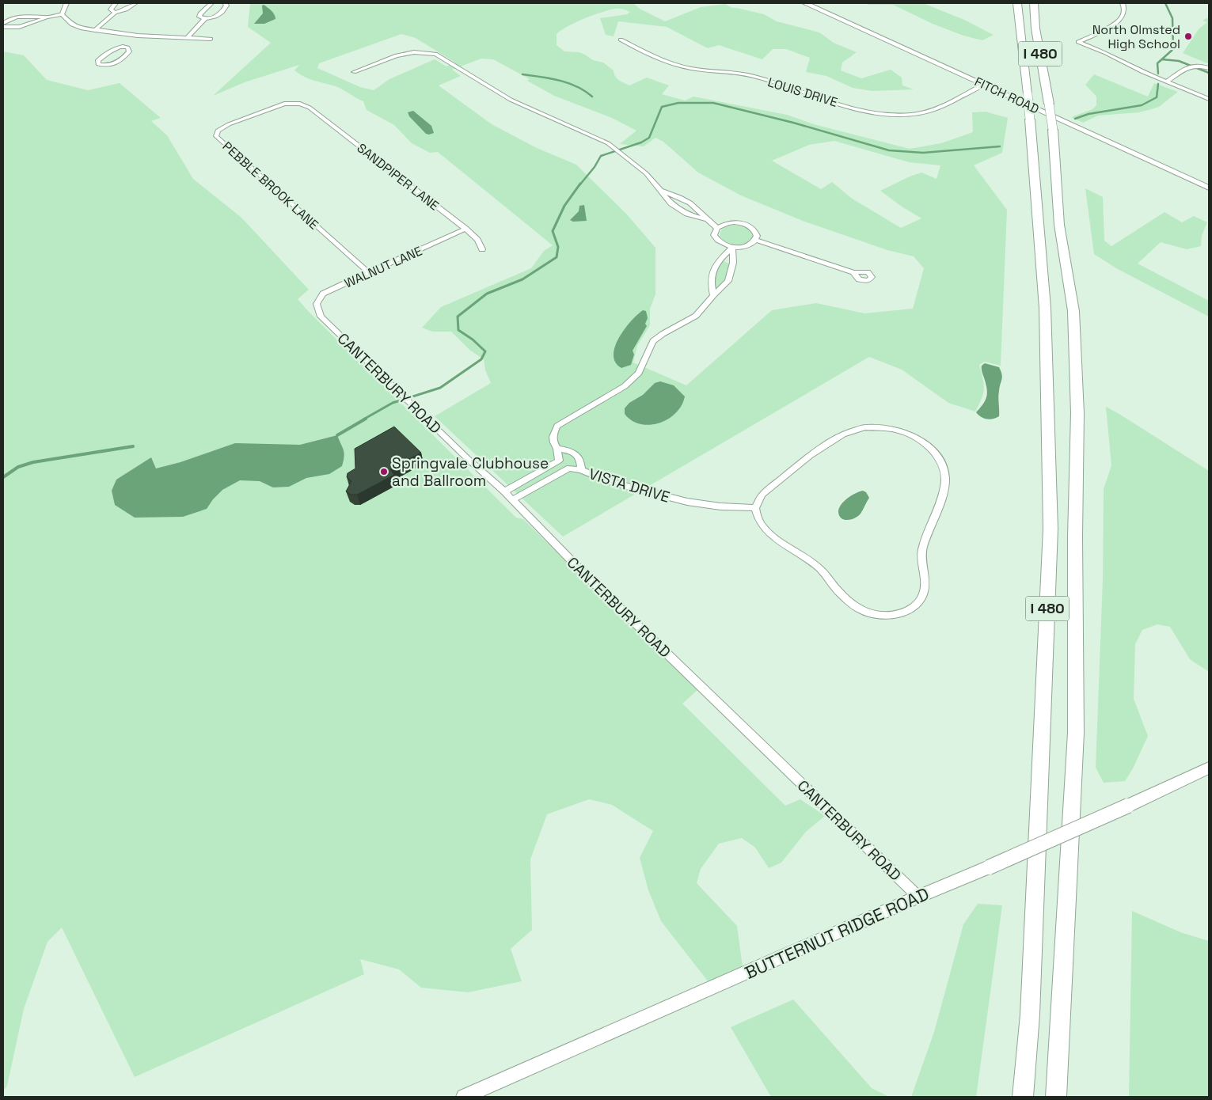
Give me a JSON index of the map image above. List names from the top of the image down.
{
  "streets": {
    "highway": ["I 480"],
    "street": [
      "LOUIS DRIVE",
      "FITCH ROAD",
      "SANDPIPER LANE",
      "PEBBLE BROOK LANE",
      "WALNUT LANE",
      "CANTERBURY ROAD",
      "VISTA DRIVE",
      "BUTTERNUT RIDGE ROAD"
    ]
  },
  "crossings": [
    ["LOUIS DRIVE", "FITCH ROAD"],
    ["SANDPIPER LANE", "PEBBLE BROOK LANE"],
    ["SANDPIPER LANE", "WALNUT LANE"],
    ["PEBBLE BROOK LANE", "WALNUT LANE"],
    ["WALNUT LANE", "CANTERBURY ROAD"],
    ["CANTERBURY ROAD", "VISTA DRIVE"],
    ["CANTERBURY ROAD", "BUTTERNUT RIDGE ROAD"]
  ],
  "places": ["North Olmsted High School", "Springvale Clubhouse and Ballroom"]
}
